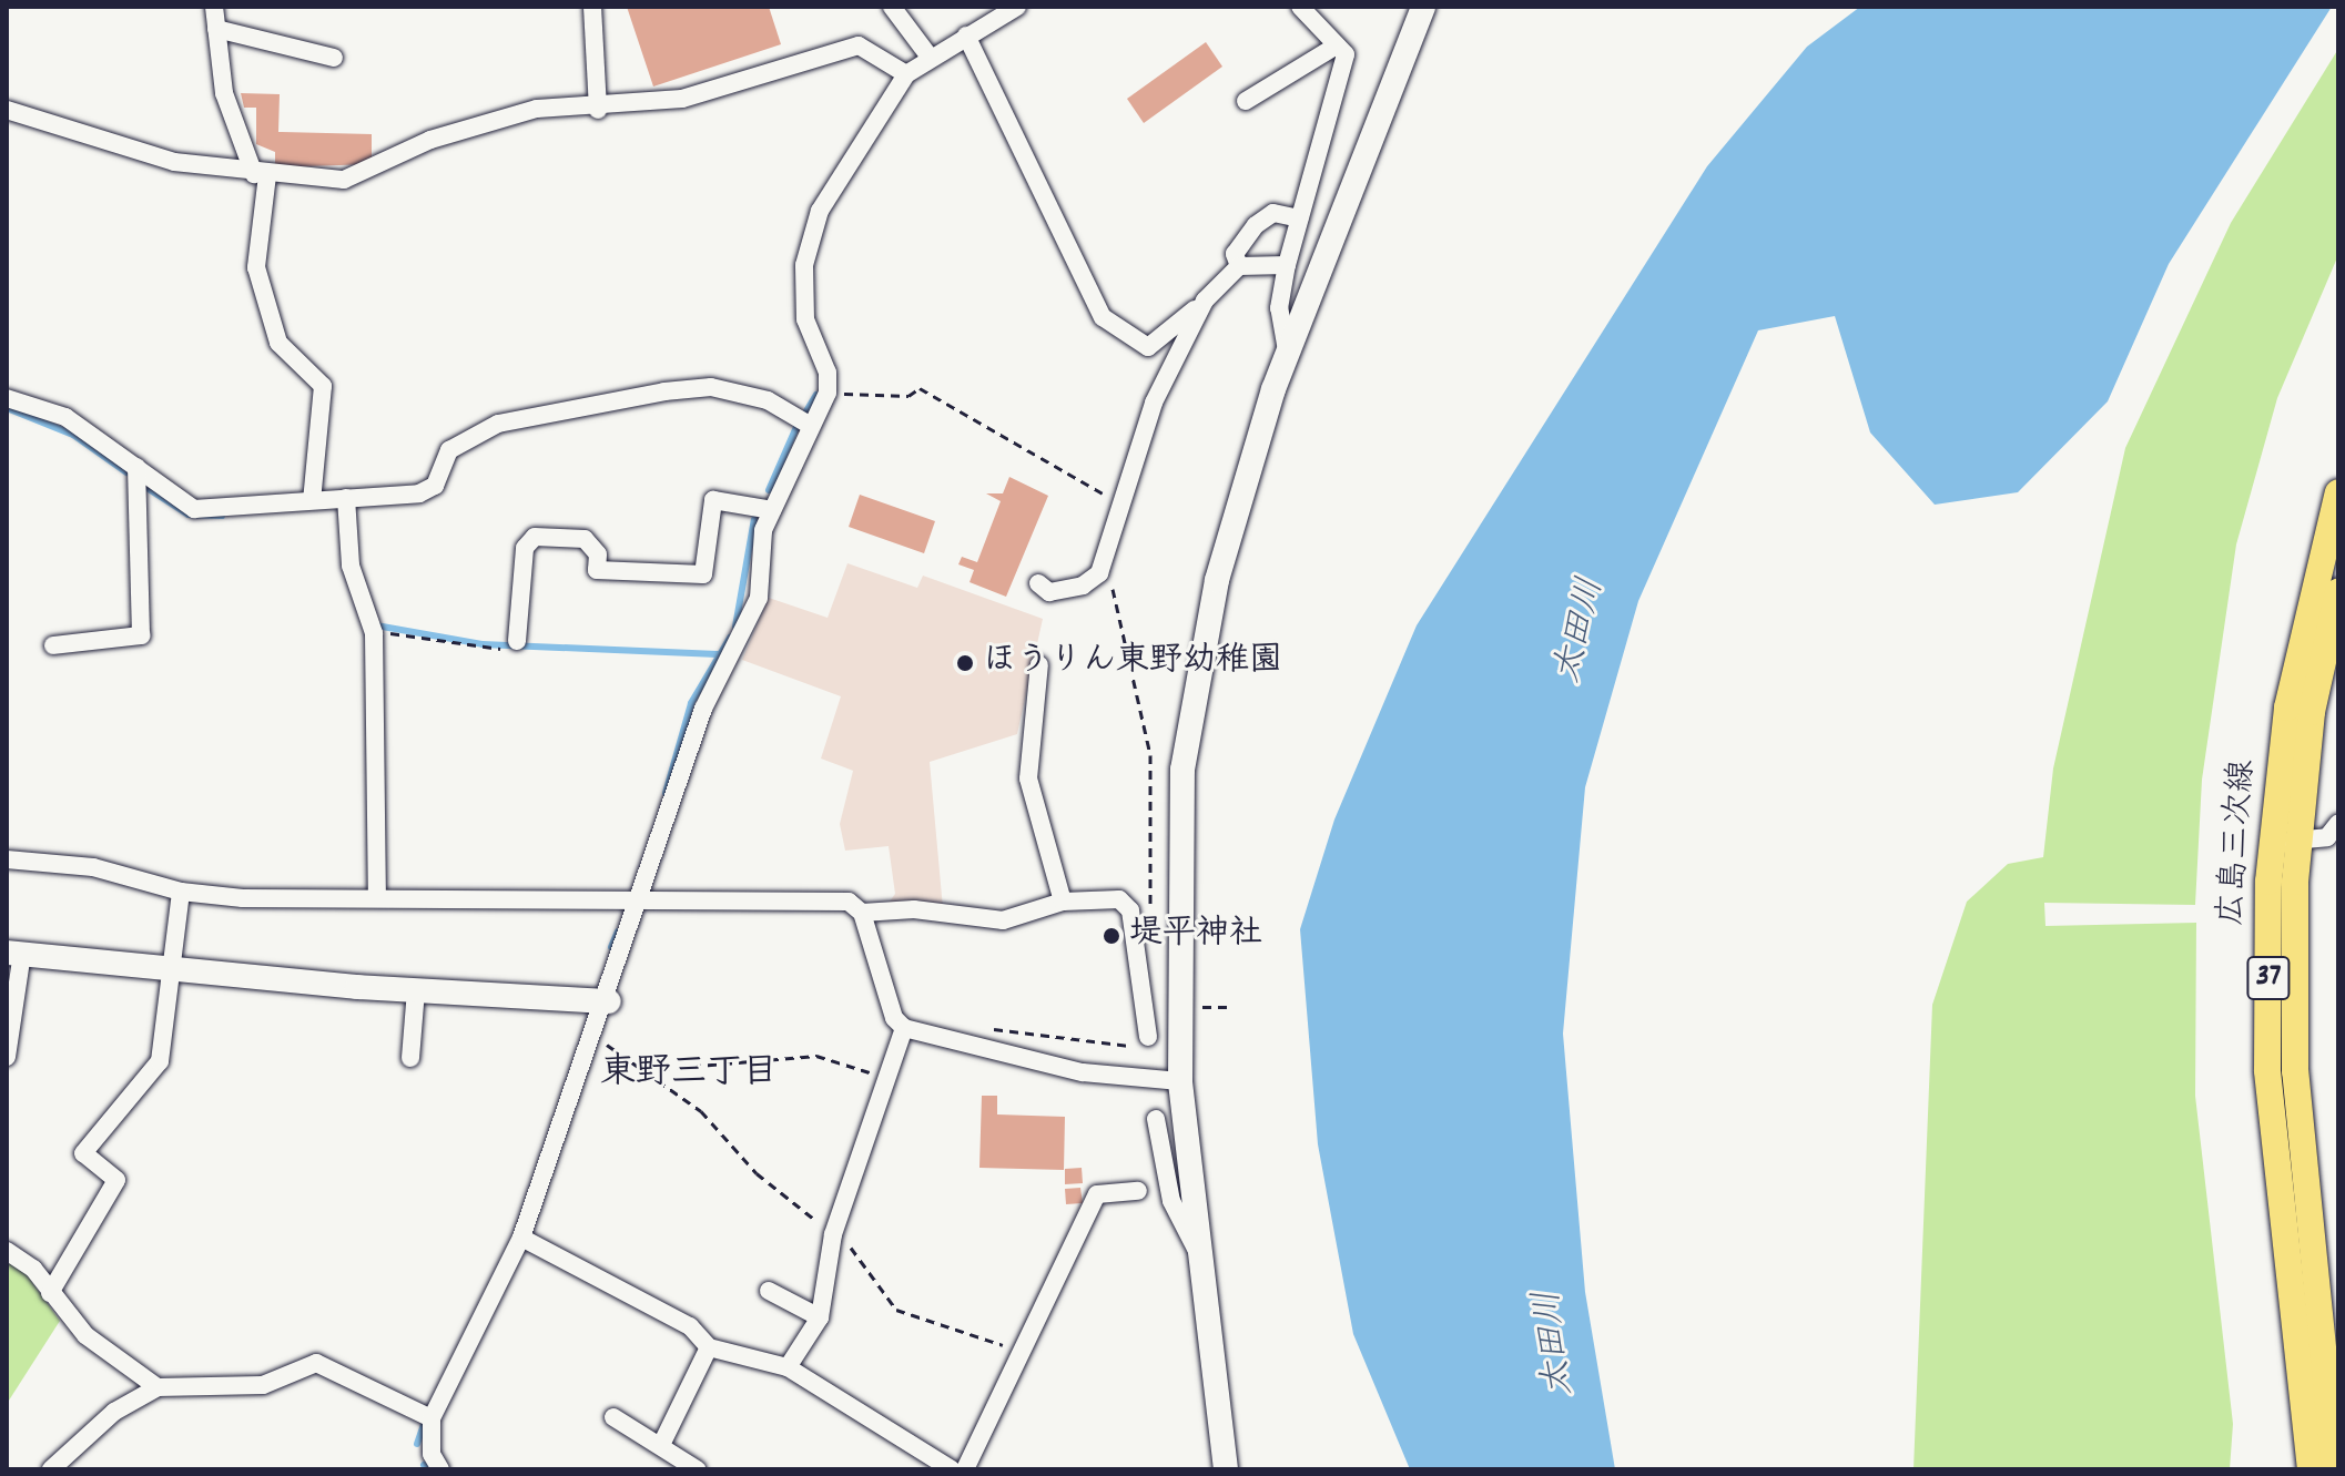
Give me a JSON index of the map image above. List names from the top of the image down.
{
  "streets": {
    "main road": ["広島三次線", "37"]
  },
  "districts": ["東野三丁目"],
  "water": ["太田川"],
  "places": ["ほうりん東野幼稚園", "堤平神社"]
}
